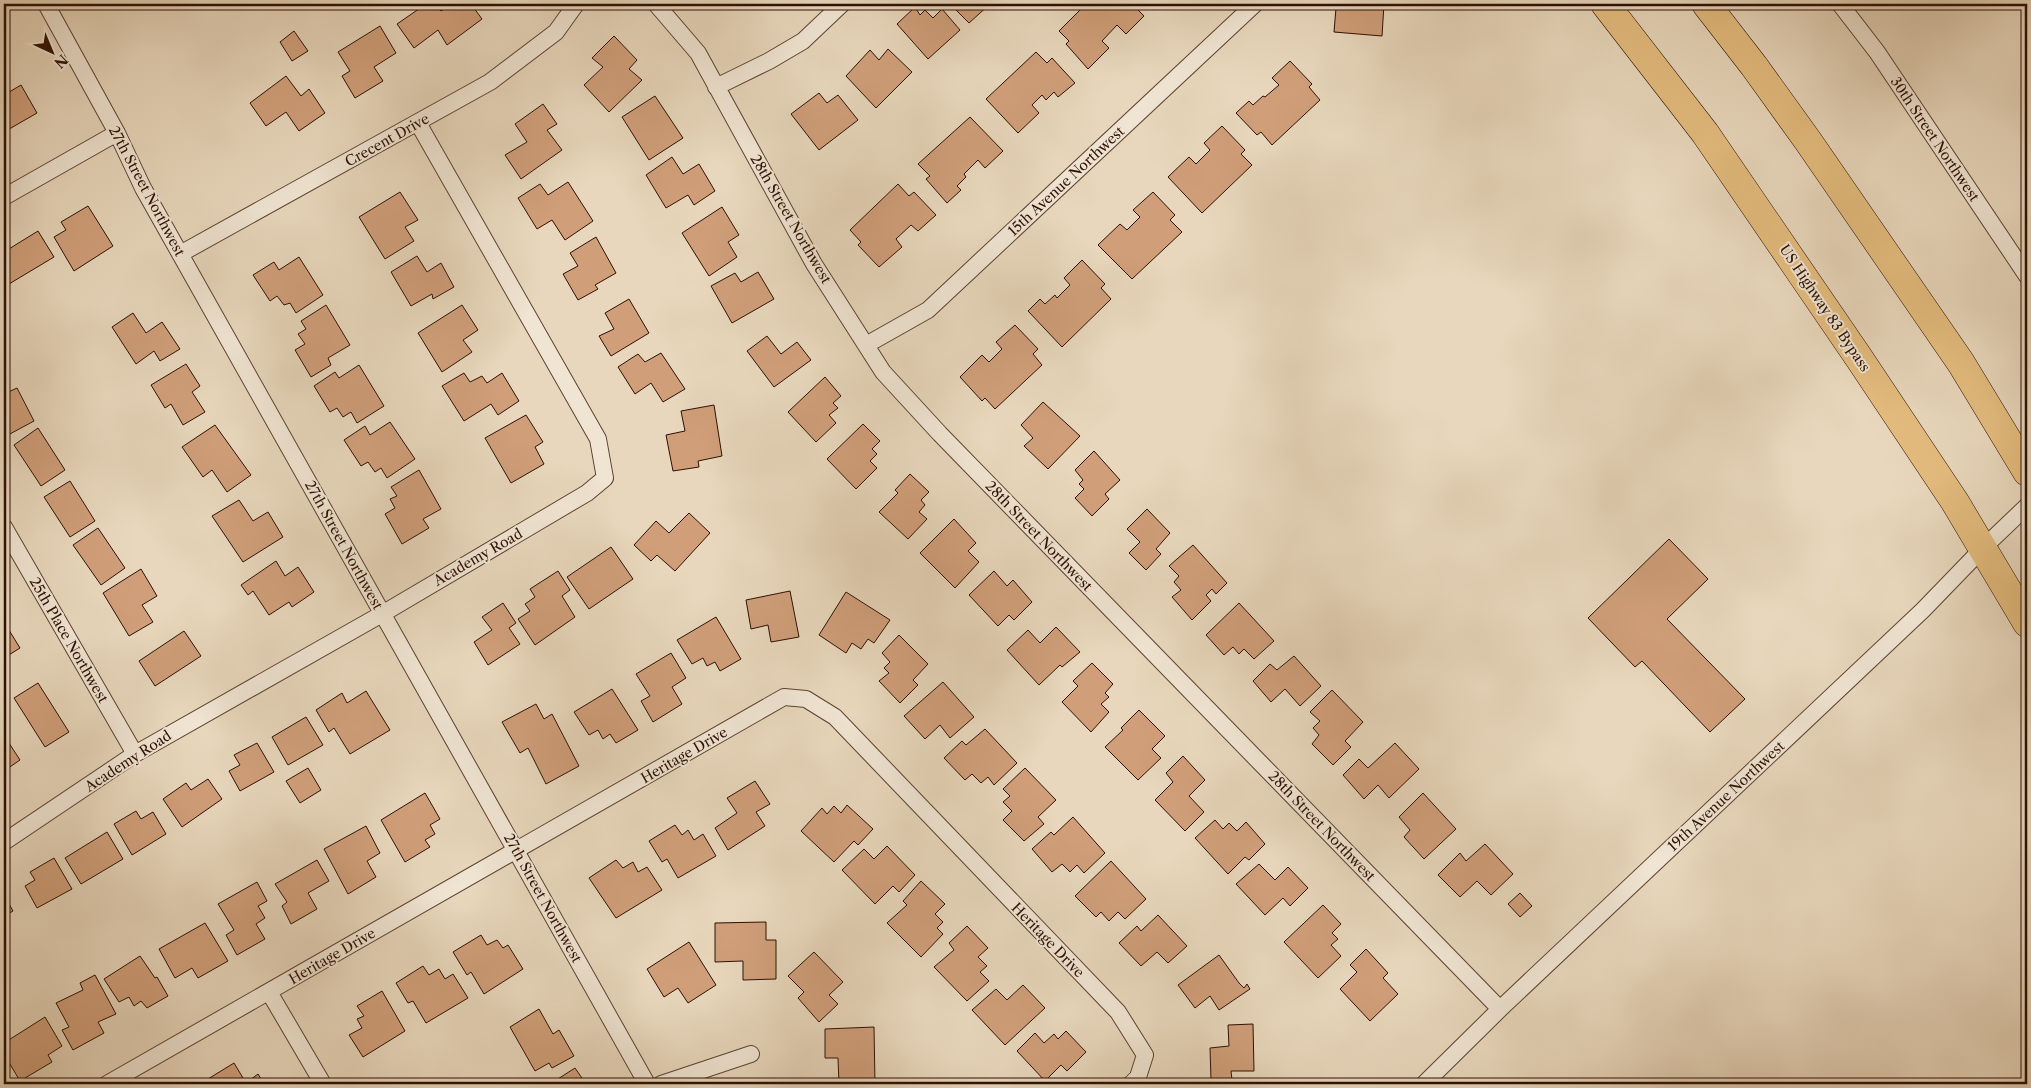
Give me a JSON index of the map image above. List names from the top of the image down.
{
  "streets": {
    "highway": ["US Highway 83 Bypass"],
    "street": [
      "30th Street Northwest",
      "Crecent Drive",
      "15th Avenue Northwest",
      "27th Street Northwest",
      "28th Street Northwest",
      "Academy Road",
      "25th Place Northwest",
      "Heritage Drive",
      "19th Avenue Northwest"
    ]
  },
  "crossings": [
    ["Crecent Drive", "27th Street Northwest"],
    ["Crecent Drive", "Academy Road"],
    ["15th Avenue Northwest", "28th Street Northwest"],
    ["27th Street Northwest", "Academy Road"],
    ["27th Street Northwest", "Heritage Drive"],
    ["28th Street Northwest", "19th Avenue Northwest"],
    ["US Highway 83 Bypass", "19th Avenue Northwest"],
    ["Academy Road", "25th Place Northwest"]
  ],
  "north": "bottom right"
}
